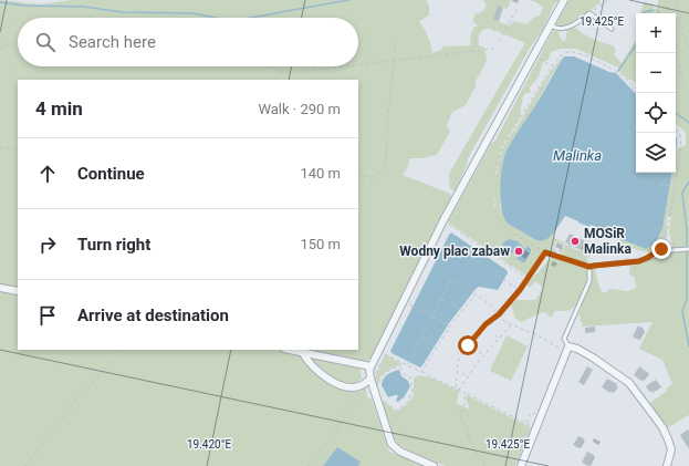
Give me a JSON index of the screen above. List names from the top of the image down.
{
  "water": ["Malinka"],
  "places": ["MOSiR Malinka", "Wodny plac zabaw"],
  "page": {
    "map_buttons": ["+", "−"],
    "search": "Search here",
    "heading": ["4 min", "Walk · 290 m"],
    "list": [
      ["Continue", "140 m"],
      ["Turn right", "150 m"],
      "Arrive at destination"
    ]
  },
  "coordinates": ["19.425°E", "19.420°E"]
}
